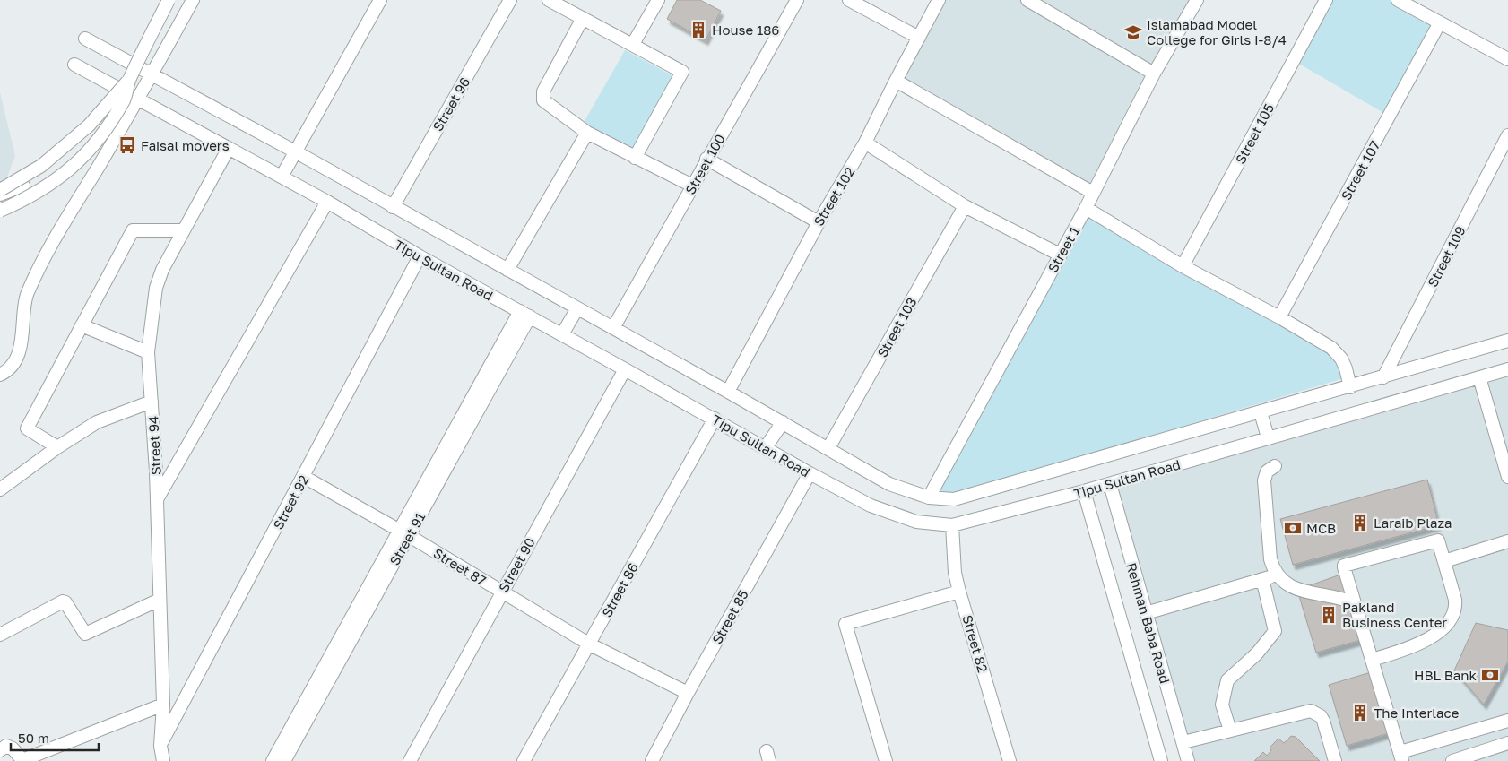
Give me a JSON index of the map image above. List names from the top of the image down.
{
  "streets": {
    "street": [
      "Street 96",
      "Street 105",
      "Street 100",
      "Street 107",
      "Street 102",
      "Street 1",
      "Street 109",
      "Tipu Sultan Road",
      "Street 103",
      "Street 94",
      "Street 92",
      "Street 91",
      "Street 90",
      "Street 87",
      "Street 86",
      "Street 85",
      "Rehman Baba Road",
      "Street 82"
    ]
  },
  "crossings": [
    ["Street 96", "Tipu Sultan Road"],
    ["Street 100", "Tipu Sultan Road"],
    ["Street 102", "Tipu Sultan Road"],
    ["Street 1", "Tipu Sultan Road"],
    ["Street 109", "Tipu Sultan Road"],
    ["Tipu Sultan Road", "Street 103"],
    ["Tipu Sultan Road", "Street 94"],
    ["Tipu Sultan Road", "Street 92"],
    ["Tipu Sultan Road", "Street 91"],
    ["Tipu Sultan Road", "Street 90"],
    ["Tipu Sultan Road", "Street 86"],
    ["Tipu Sultan Road", "Street 85"],
    ["Tipu Sultan Road", "Rehman Baba Road"],
    ["Tipu Sultan Road", "Street 82"],
    ["Street 94", "Street 92"],
    ["Street 92", "Street 87"],
    ["Street 91", "Street 87"],
    ["Street 90", "Street 87"],
    ["Street 87", "Street 86"],
    ["Street 87", "Street 85"]
  ],
  "places": {
    "building": [
      "House 186",
      "Laraib Plaza",
      "Pakland Business Center",
      "The Interlace"
    ],
    "school or university": ["Islamabad Model College for Girls I-8/4"],
    "bus stop": ["Faisal movers"],
    "bank": ["MCB", "HBL Bank"]
  },
  "scale_bar": "50 m"
}
